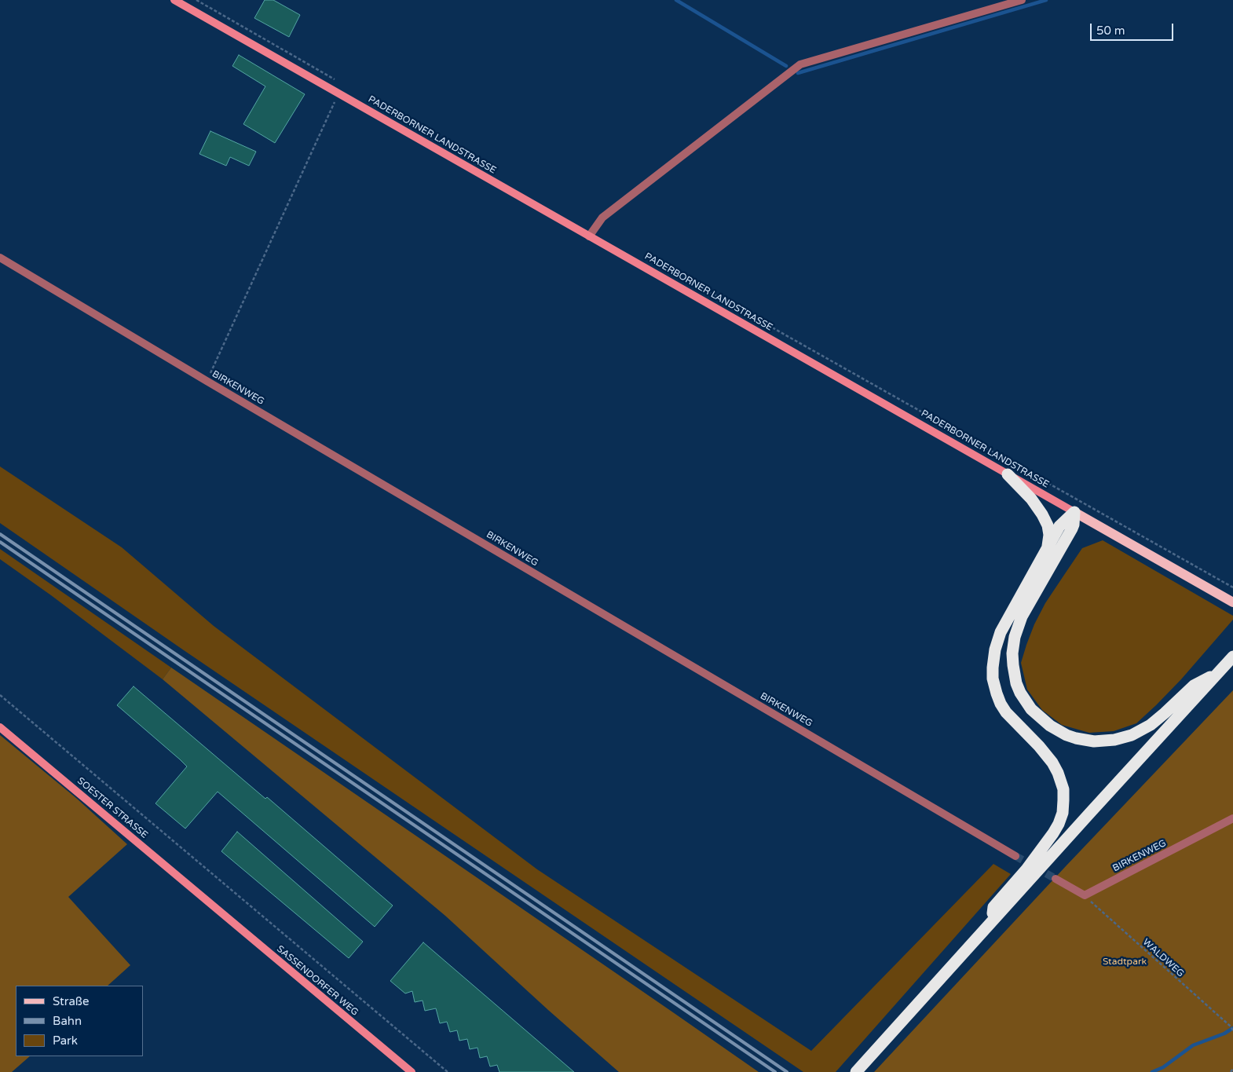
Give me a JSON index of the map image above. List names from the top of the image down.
{
  "streets": {
    "main road": ["PADERBORNER LANDSTRASSE", "SOESTER STRASSE", "SASSENDORFER WEG"],
    "street": ["BIRKENWEG"],
    "path": ["WALDWEG"]
  },
  "crossings": [
    ["BIRKENWEG", "WALDWEG"],
    ["SOESTER STRASSE", "SASSENDORFER WEG"]
  ],
  "parks": ["Stadtpark"],
  "legend": ["Straße", "Bahn", "Park"],
  "scale_bar": "50 m"
}
